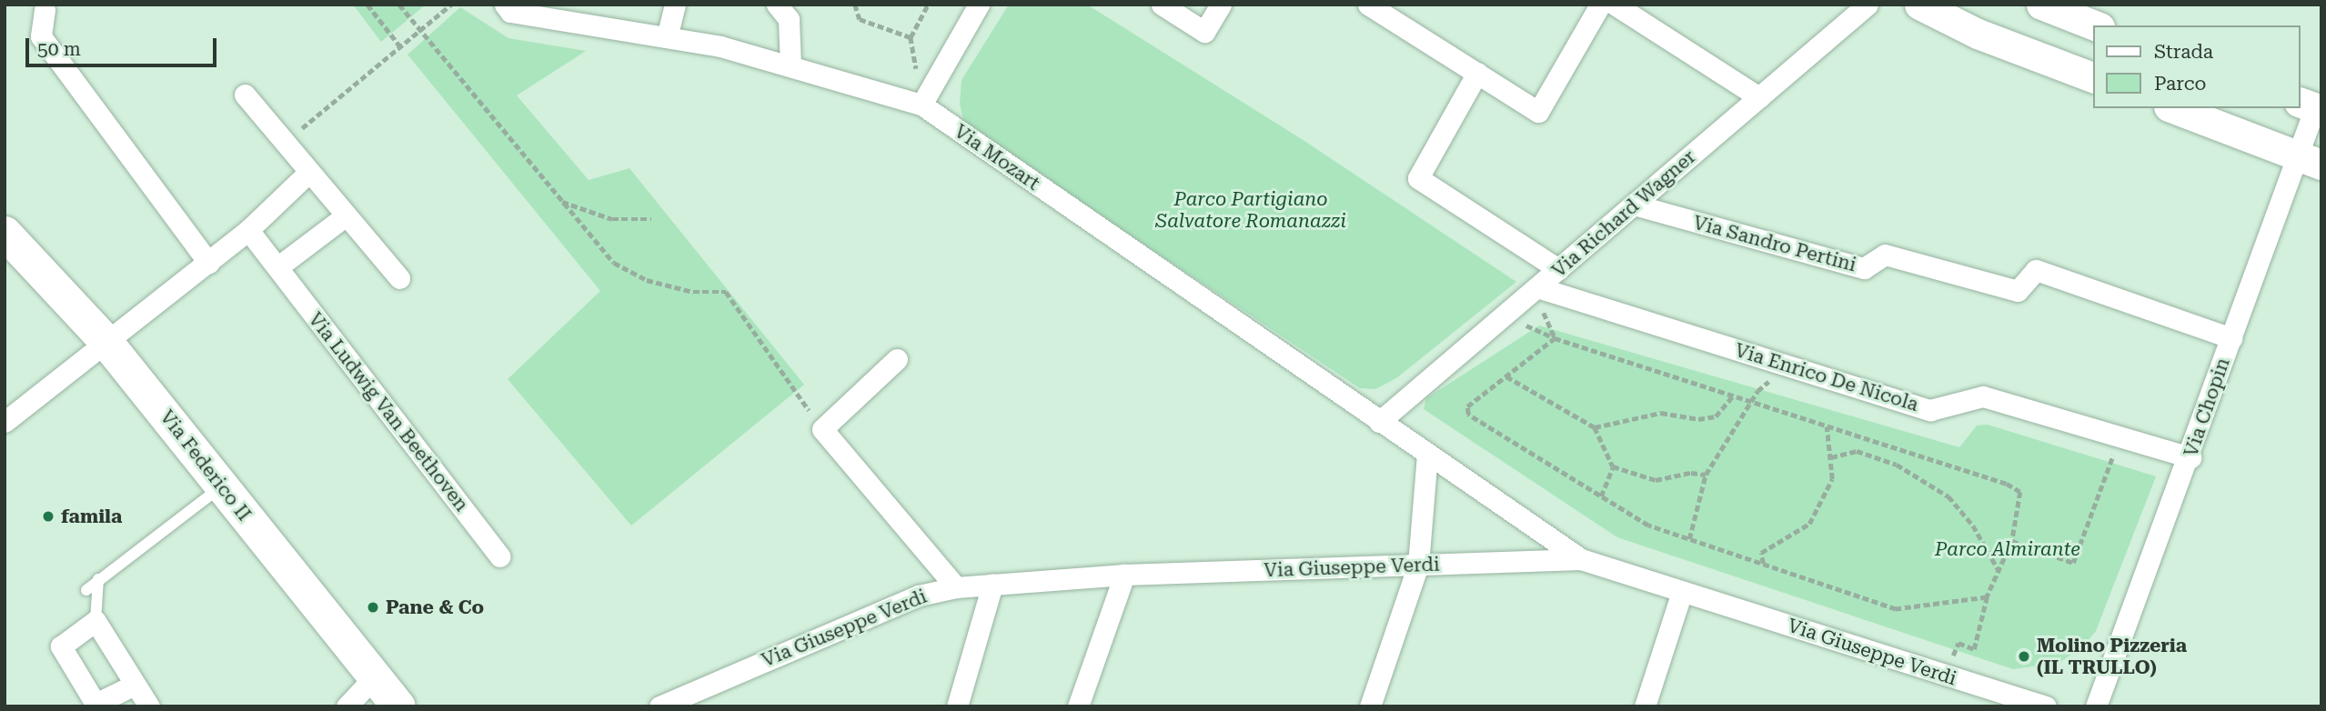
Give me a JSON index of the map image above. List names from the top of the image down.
{
  "streets": {
    "main road": ["Via Federico II"],
    "street": [
      "Via Mozart",
      "Via Richard Wagner",
      "Via Sandro Pertini",
      "Via Enrico De Nicola",
      "Via Chopin",
      "Via Ludwig Van Beethoven",
      "Via Giuseppe Verdi"
    ]
  },
  "crossings": [
    ["Via Mozart", "Via Richard Wagner"],
    ["Via Mozart", "Via Giuseppe Verdi"],
    ["Via Richard Wagner", "Via Sandro Pertini"],
    ["Via Richard Wagner", "Via Enrico De Nicola"],
    ["Via Sandro Pertini", "Via Chopin"],
    ["Via Enrico De Nicola", "Via Chopin"]
  ],
  "parks": ["Parco Partigiano Salvatore Romanazzi", "Parco Almirante"],
  "places": ["famila", "Pane & Co", "Molino Pizzeria (IL TRULLO)"],
  "legend": ["Strada", "Parco"],
  "scale_bar": "50 m"
}
